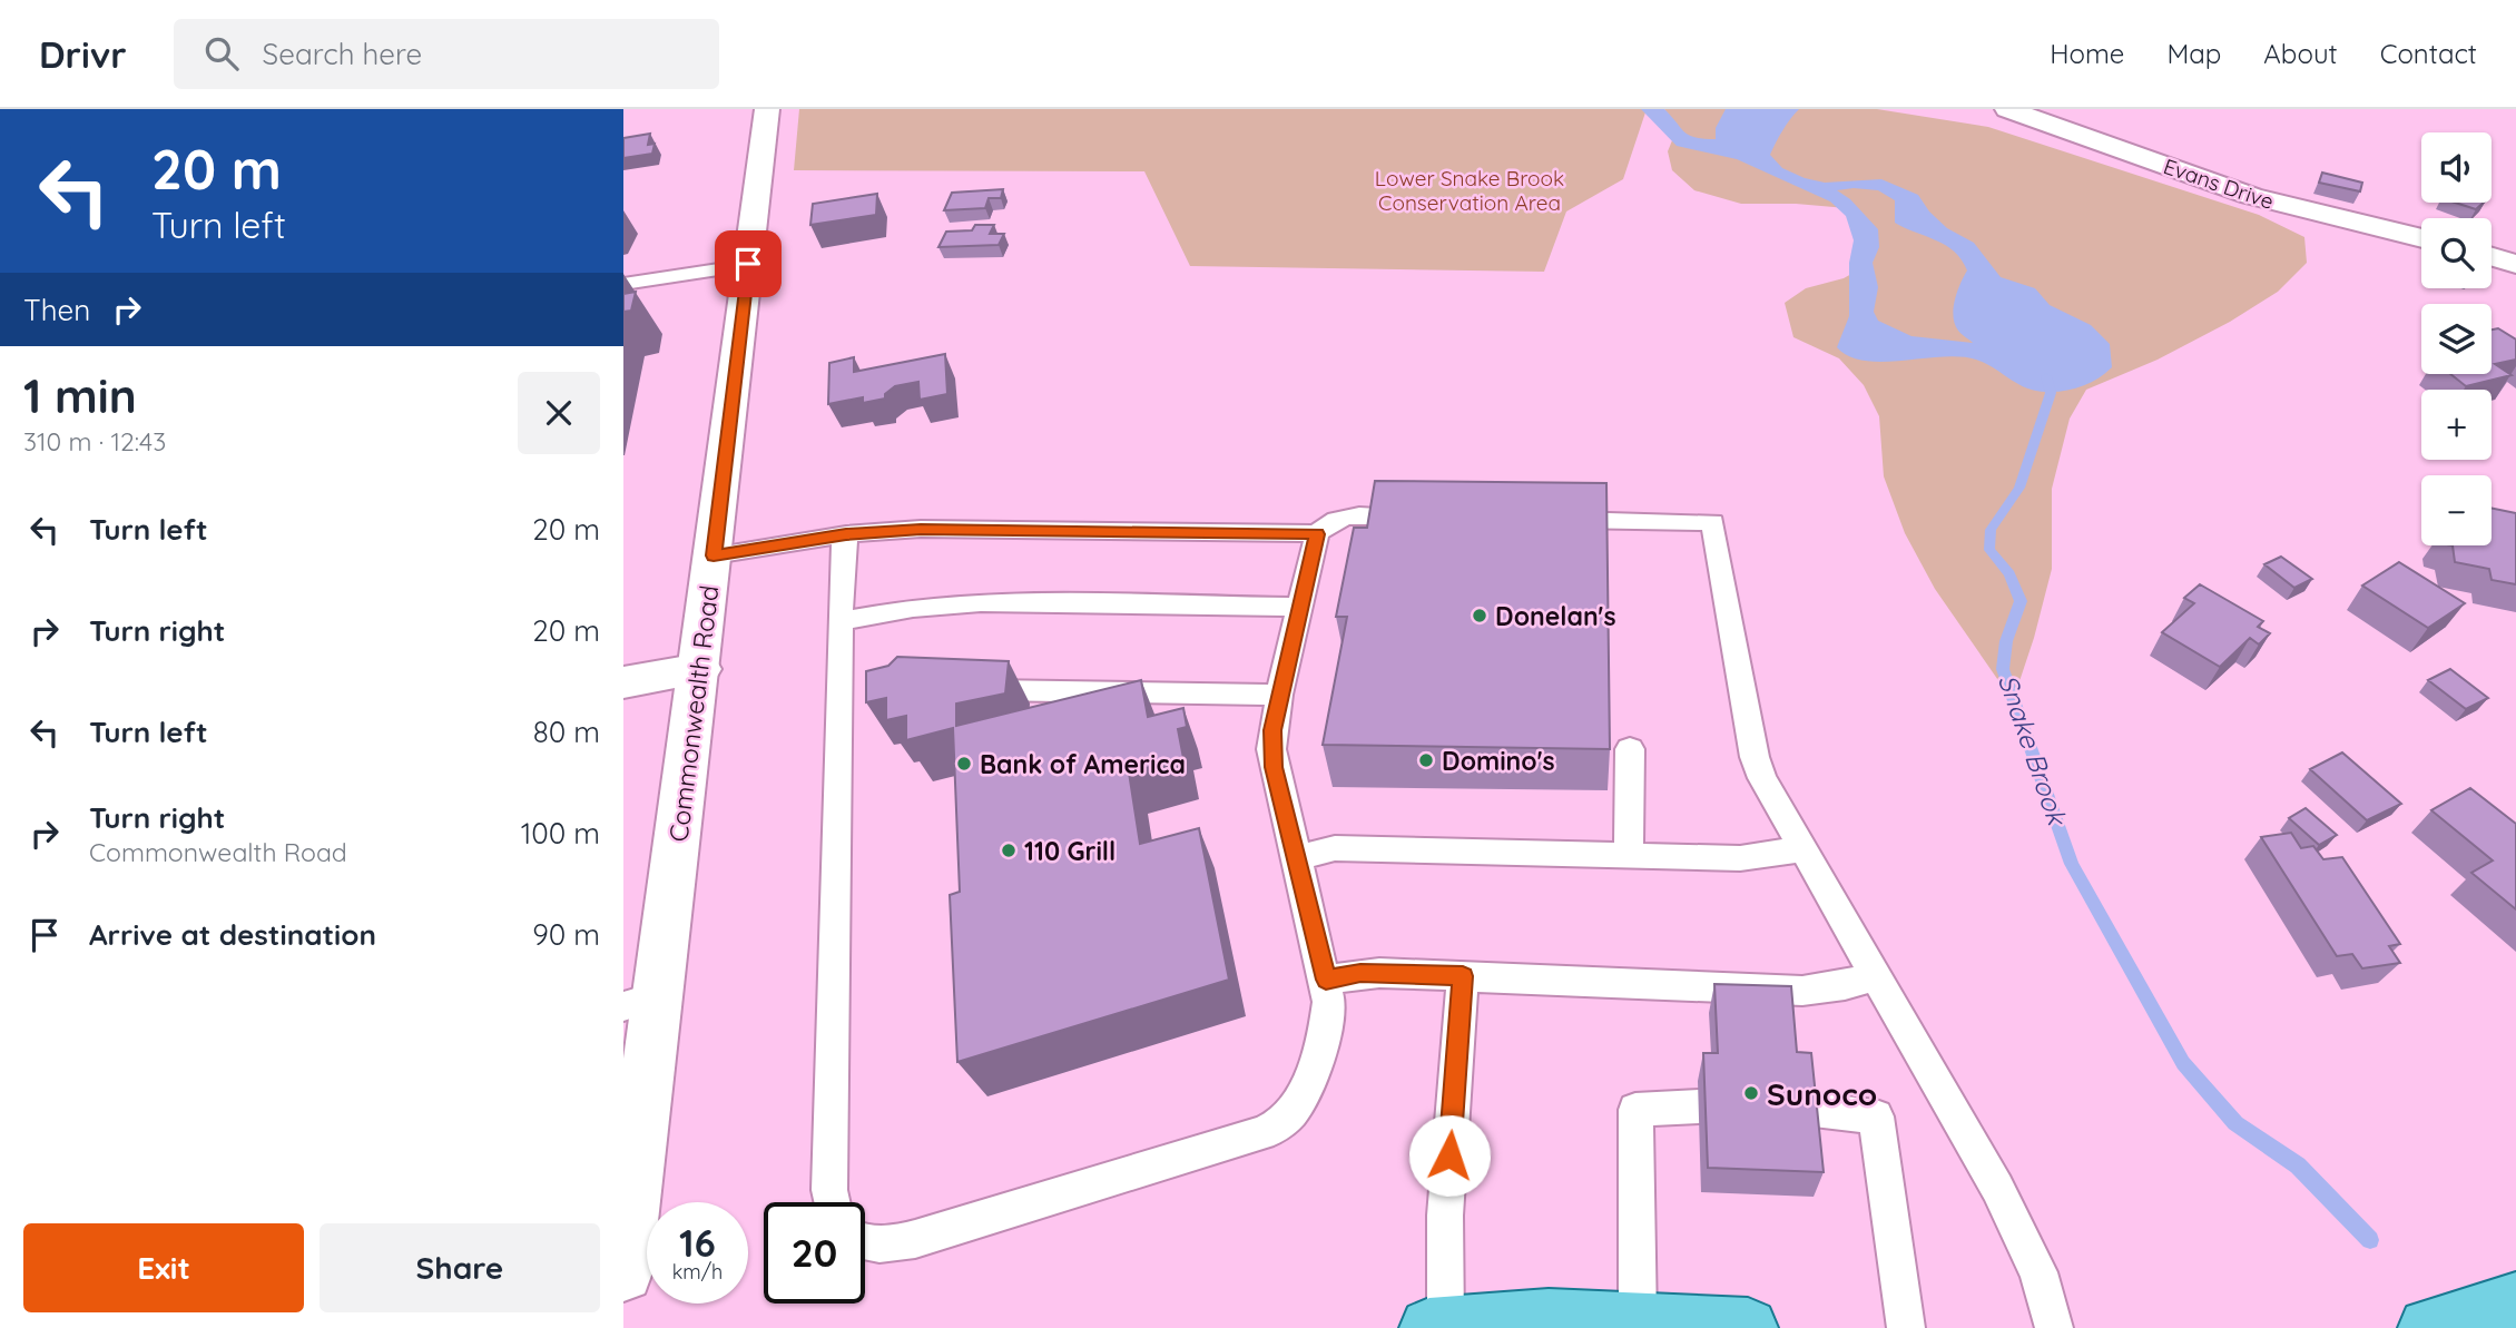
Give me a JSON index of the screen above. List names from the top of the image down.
{
  "streets": {
    "main road": ["Evans Drive", "Commonwealth Road"]
  },
  "water": ["Snake Brook"],
  "parks": ["Lower Snake Brook Conservation Area"],
  "places": [
    "Donelan's",
    "Domino's",
    "Bank of America",
    "110 Grill",
    "Sunoco"
  ],
  "page": {
    "header": "Drivr",
    "search": "Search here",
    "nav": [
      "Home",
      "Map",
      "About",
      "Contact"
    ],
    "turn": ["20 m", "Turn left"],
    "map_buttons": ["+", "−"],
    "then": "Then",
    "heading": ["1 min", "310 m · 12:43"],
    "list": [
      {
        "name": "Turn left",
        "value": "20 m"
      },
      {
        "name": "Turn right",
        "value": "20 m"
      },
      {
        "name": "Turn left",
        "value": "80 m"
      },
      {
        "name": "Turn right",
        "note": "Commonwealth Road",
        "value": "100 m"
      },
      {
        "name": "Arrive at destination",
        "value": "90 m"
      }
    ],
    "speed": "16 km/h",
    "limit": "20",
    "buttons": ["Exit", "Share"]
  }
}
